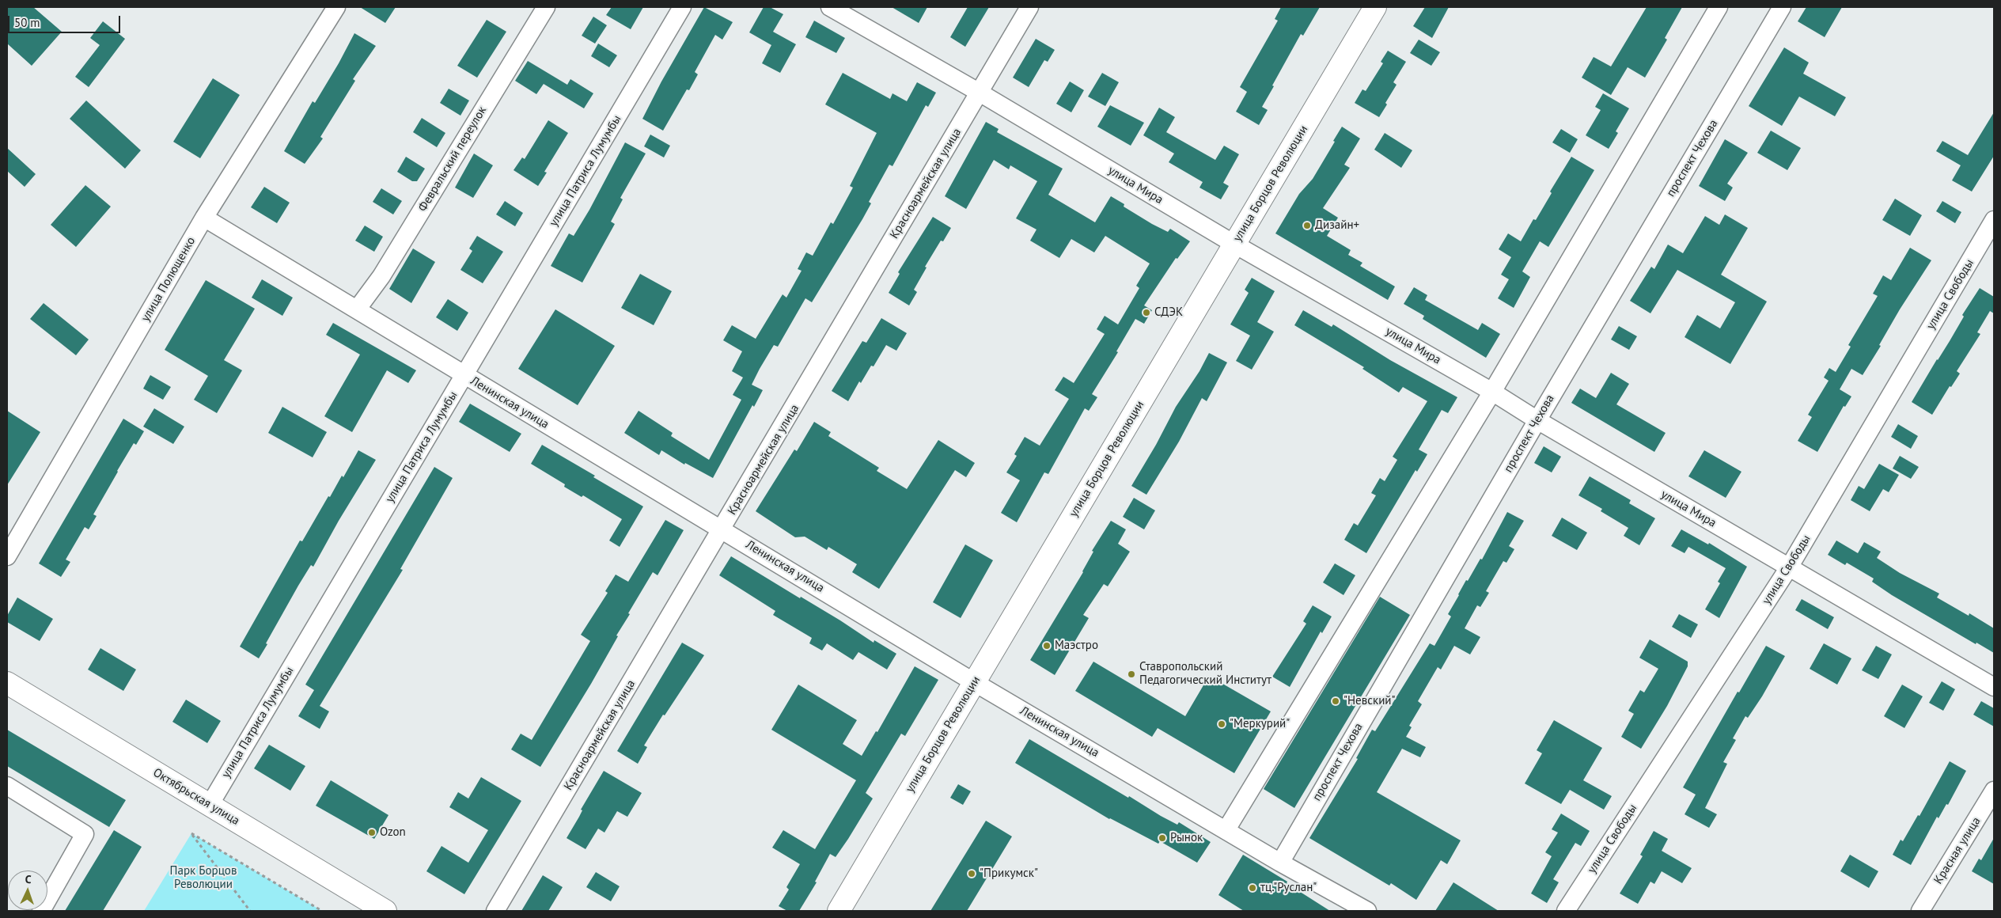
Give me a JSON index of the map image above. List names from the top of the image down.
{
  "streets": {
    "main road": ["улица Борцов Революции", "Октябрьская улица"],
    "street": [
      "проспект Чехова",
      "Февральский переулок",
      "улица Патриса Лумумбы",
      "Красноармейская улица",
      "улица Мира",
      "улица Полющенко",
      "улица Свободы",
      "Ленинская улица",
      "Красная улица"
    ]
  },
  "crossings": [
    ["проспект Чехова", "улица Мира"],
    ["проспект Чехова", "Ленинская улица"],
    ["Февральский переулок", "Ленинская улица"],
    ["улица Патриса Лумумбы", "Ленинская улица"],
    ["улица Патриса Лумумбы", "Октябрьская улица"],
    ["Красноармейская улица", "улица Мира"],
    ["Красноармейская улица", "Ленинская улица"],
    ["улица Борцов Революции", "улица Мира"],
    ["улица Борцов Революции", "Ленинская улица"],
    ["улица Мира", "улица Свободы"],
    ["улица Полющенко", "Ленинская улица"]
  ],
  "parks": ["Парк Борцов Революции"],
  "places": [
    "Дизайн+",
    "СДЭК",
    "Маэстро",
    "Ставропольский Педагогический Институт",
    "\"Невский\"",
    "\"Меркурий\"",
    "Ozon",
    "Рынок",
    "\"Прикумск\"",
    "тц.\"Руслан\""
  ],
  "scale_bar": "50 m",
  "north": "top"
}
